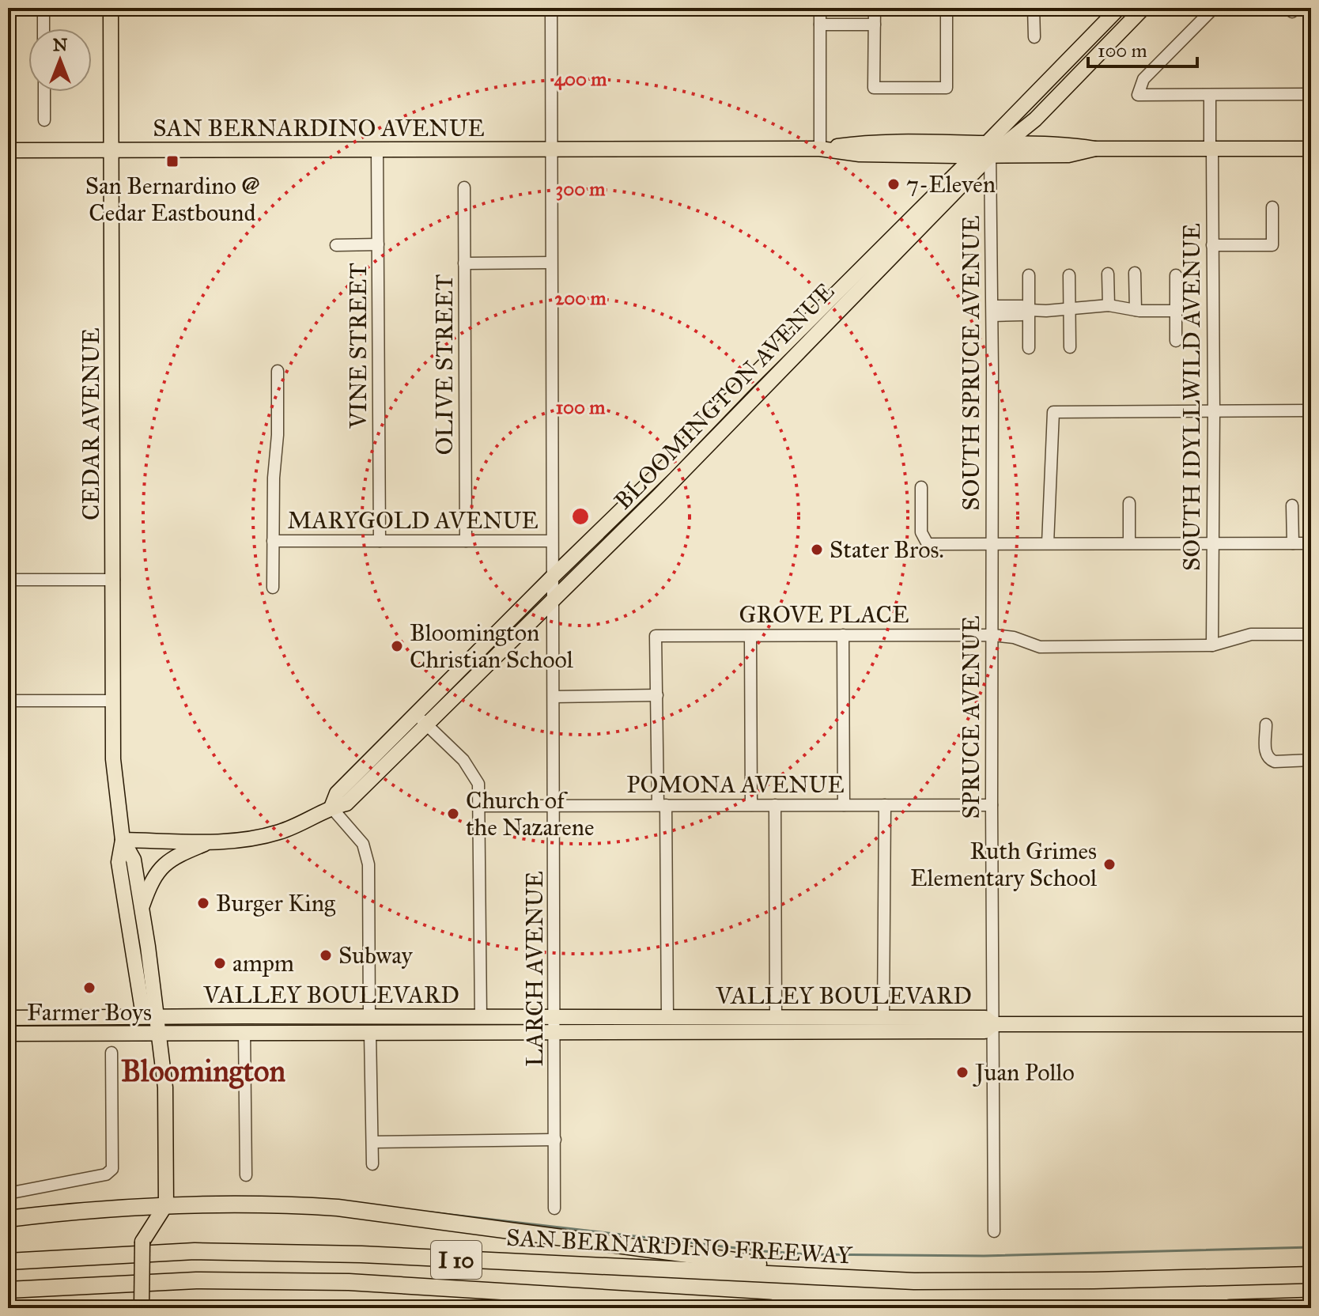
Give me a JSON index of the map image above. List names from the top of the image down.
{
  "streets": {
    "highway": ["SAN BERNARDINO FREEWAY", "I 10"],
    "main road": [
      "SAN BERNARDINO AVENUE",
      "BLOOMINGTON AVENUE",
      "CEDAR AVENUE",
      "VALLEY BOULEVARD"
    ],
    "street": [
      "VINE STREET",
      "SOUTH SPRUCE AVENUE",
      "OLIVE STREET",
      "SOUTH IDYLLWILD AVENUE",
      "MARYGOLD AVENUE",
      "GROVE PLACE",
      "SPRUCE AVENUE",
      "POMONA AVENUE",
      "LARCH AVENUE"
    ]
  },
  "crossings": [
    ["SAN BERNARDINO AVENUE", "VINE STREET"],
    ["SAN BERNARDINO AVENUE", "CEDAR AVENUE"],
    ["SAN BERNARDINO AVENUE", "LARCH AVENUE"],
    ["VINE STREET", "MARYGOLD AVENUE"],
    ["SOUTH SPRUCE AVENUE", "BLOOMINGTON AVENUE"],
    ["SOUTH SPRUCE AVENUE", "SPRUCE AVENUE"],
    ["OLIVE STREET", "MARYGOLD AVENUE"],
    ["BLOOMINGTON AVENUE", "CEDAR AVENUE"],
    ["BLOOMINGTON AVENUE", "LARCH AVENUE"],
    ["SOUTH IDYLLWILD AVENUE", "GROVE PLACE"],
    ["CEDAR AVENUE", "VALLEY BOULEVARD"],
    ["MARYGOLD AVENUE", "LARCH AVENUE"],
    ["GROVE PLACE", "SPRUCE AVENUE"],
    ["SPRUCE AVENUE", "POMONA AVENUE"],
    ["SPRUCE AVENUE", "VALLEY BOULEVARD"],
    ["POMONA AVENUE", "LARCH AVENUE"],
    ["LARCH AVENUE", "VALLEY BOULEVARD"]
  ],
  "districts": ["Bloomington"],
  "places": {
    "transit": ["San Bernardino @ Cedar Eastbound"],
    "other": [
      "7-Eleven",
      "Stater Bros.",
      "Bloomington Christian School",
      "Church of the Nazarene",
      "Ruth Grimes Elementary School",
      "Burger King",
      "Subway",
      "ampm",
      "Farmer Boys",
      "Juan Pollo"
    ]
  },
  "scale_bar": "100 m",
  "north": "top",
  "rings": [
    "400 m",
    "300 m",
    "200 m",
    "100 m"
  ]
}
